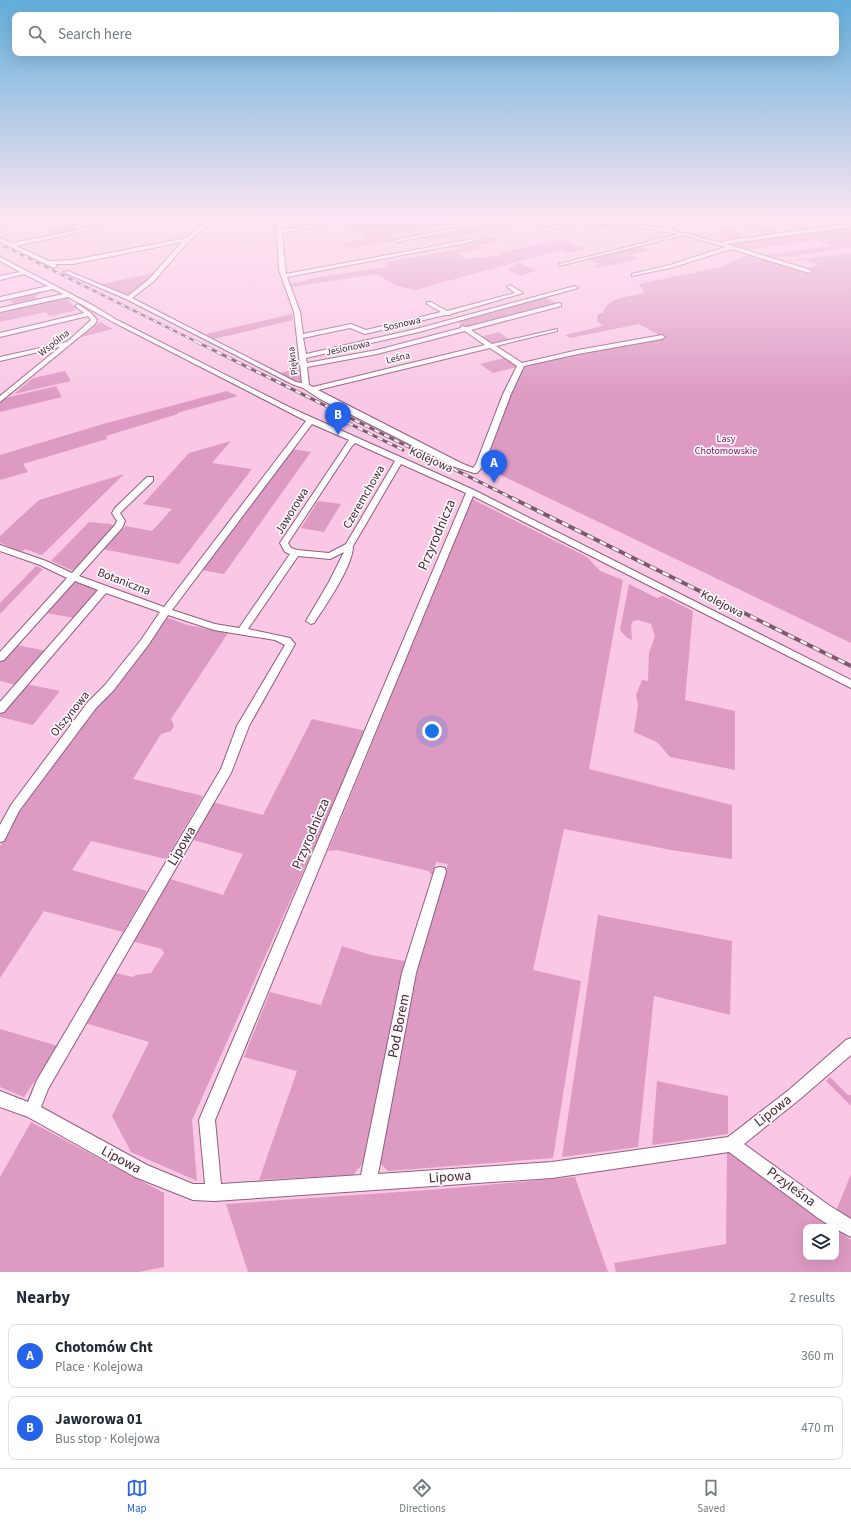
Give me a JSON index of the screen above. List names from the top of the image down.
{
  "streets": {
    "street": [
      "Sosnowa",
      "Wspólna",
      "Jesionowa",
      "Leśna",
      "Piękna",
      "Kolejowa",
      "Czeremchowa",
      "Jaworowa",
      "Przyrodnicza",
      "Botaniczna",
      "Olszynowa",
      "Lipowa",
      "Pod Borem",
      "Przyleśna"
    ]
  },
  "crossings": [
    ["Sosnowa", "Piękna"],
    ["Jesionowa", "Piękna"],
    ["Leśna", "Piękna"],
    ["Kolejowa", "Czeremchowa"],
    ["Kolejowa", "Jaworowa"],
    ["Kolejowa", "Przyrodnicza"],
    ["Kolejowa", "Olszynowa"],
    ["Przyrodnicza", "Lipowa"],
    ["Botaniczna", "Olszynowa"],
    ["Botaniczna", "Lipowa"],
    ["Lipowa", "Pod Borem"],
    ["Lipowa", "Przyleśna"]
  ],
  "parks": ["Lasy Chotomowskie"],
  "page": {
    "search": "Search here",
    "pins": ["B", "A"],
    "heading": ["Nearby", "2 results"],
    "list": [
      {
        "mark": "A",
        "name": "Chotomów Cht",
        "note": "Place · Kolejowa",
        "value": "360 m"
      },
      {
        "mark": "B",
        "name": "Jaworowa 01",
        "note": "Bus stop · Kolejowa",
        "value": "470 m"
      }
    ],
    "nav": ["Map", "Directions", "Saved"]
  }
}
